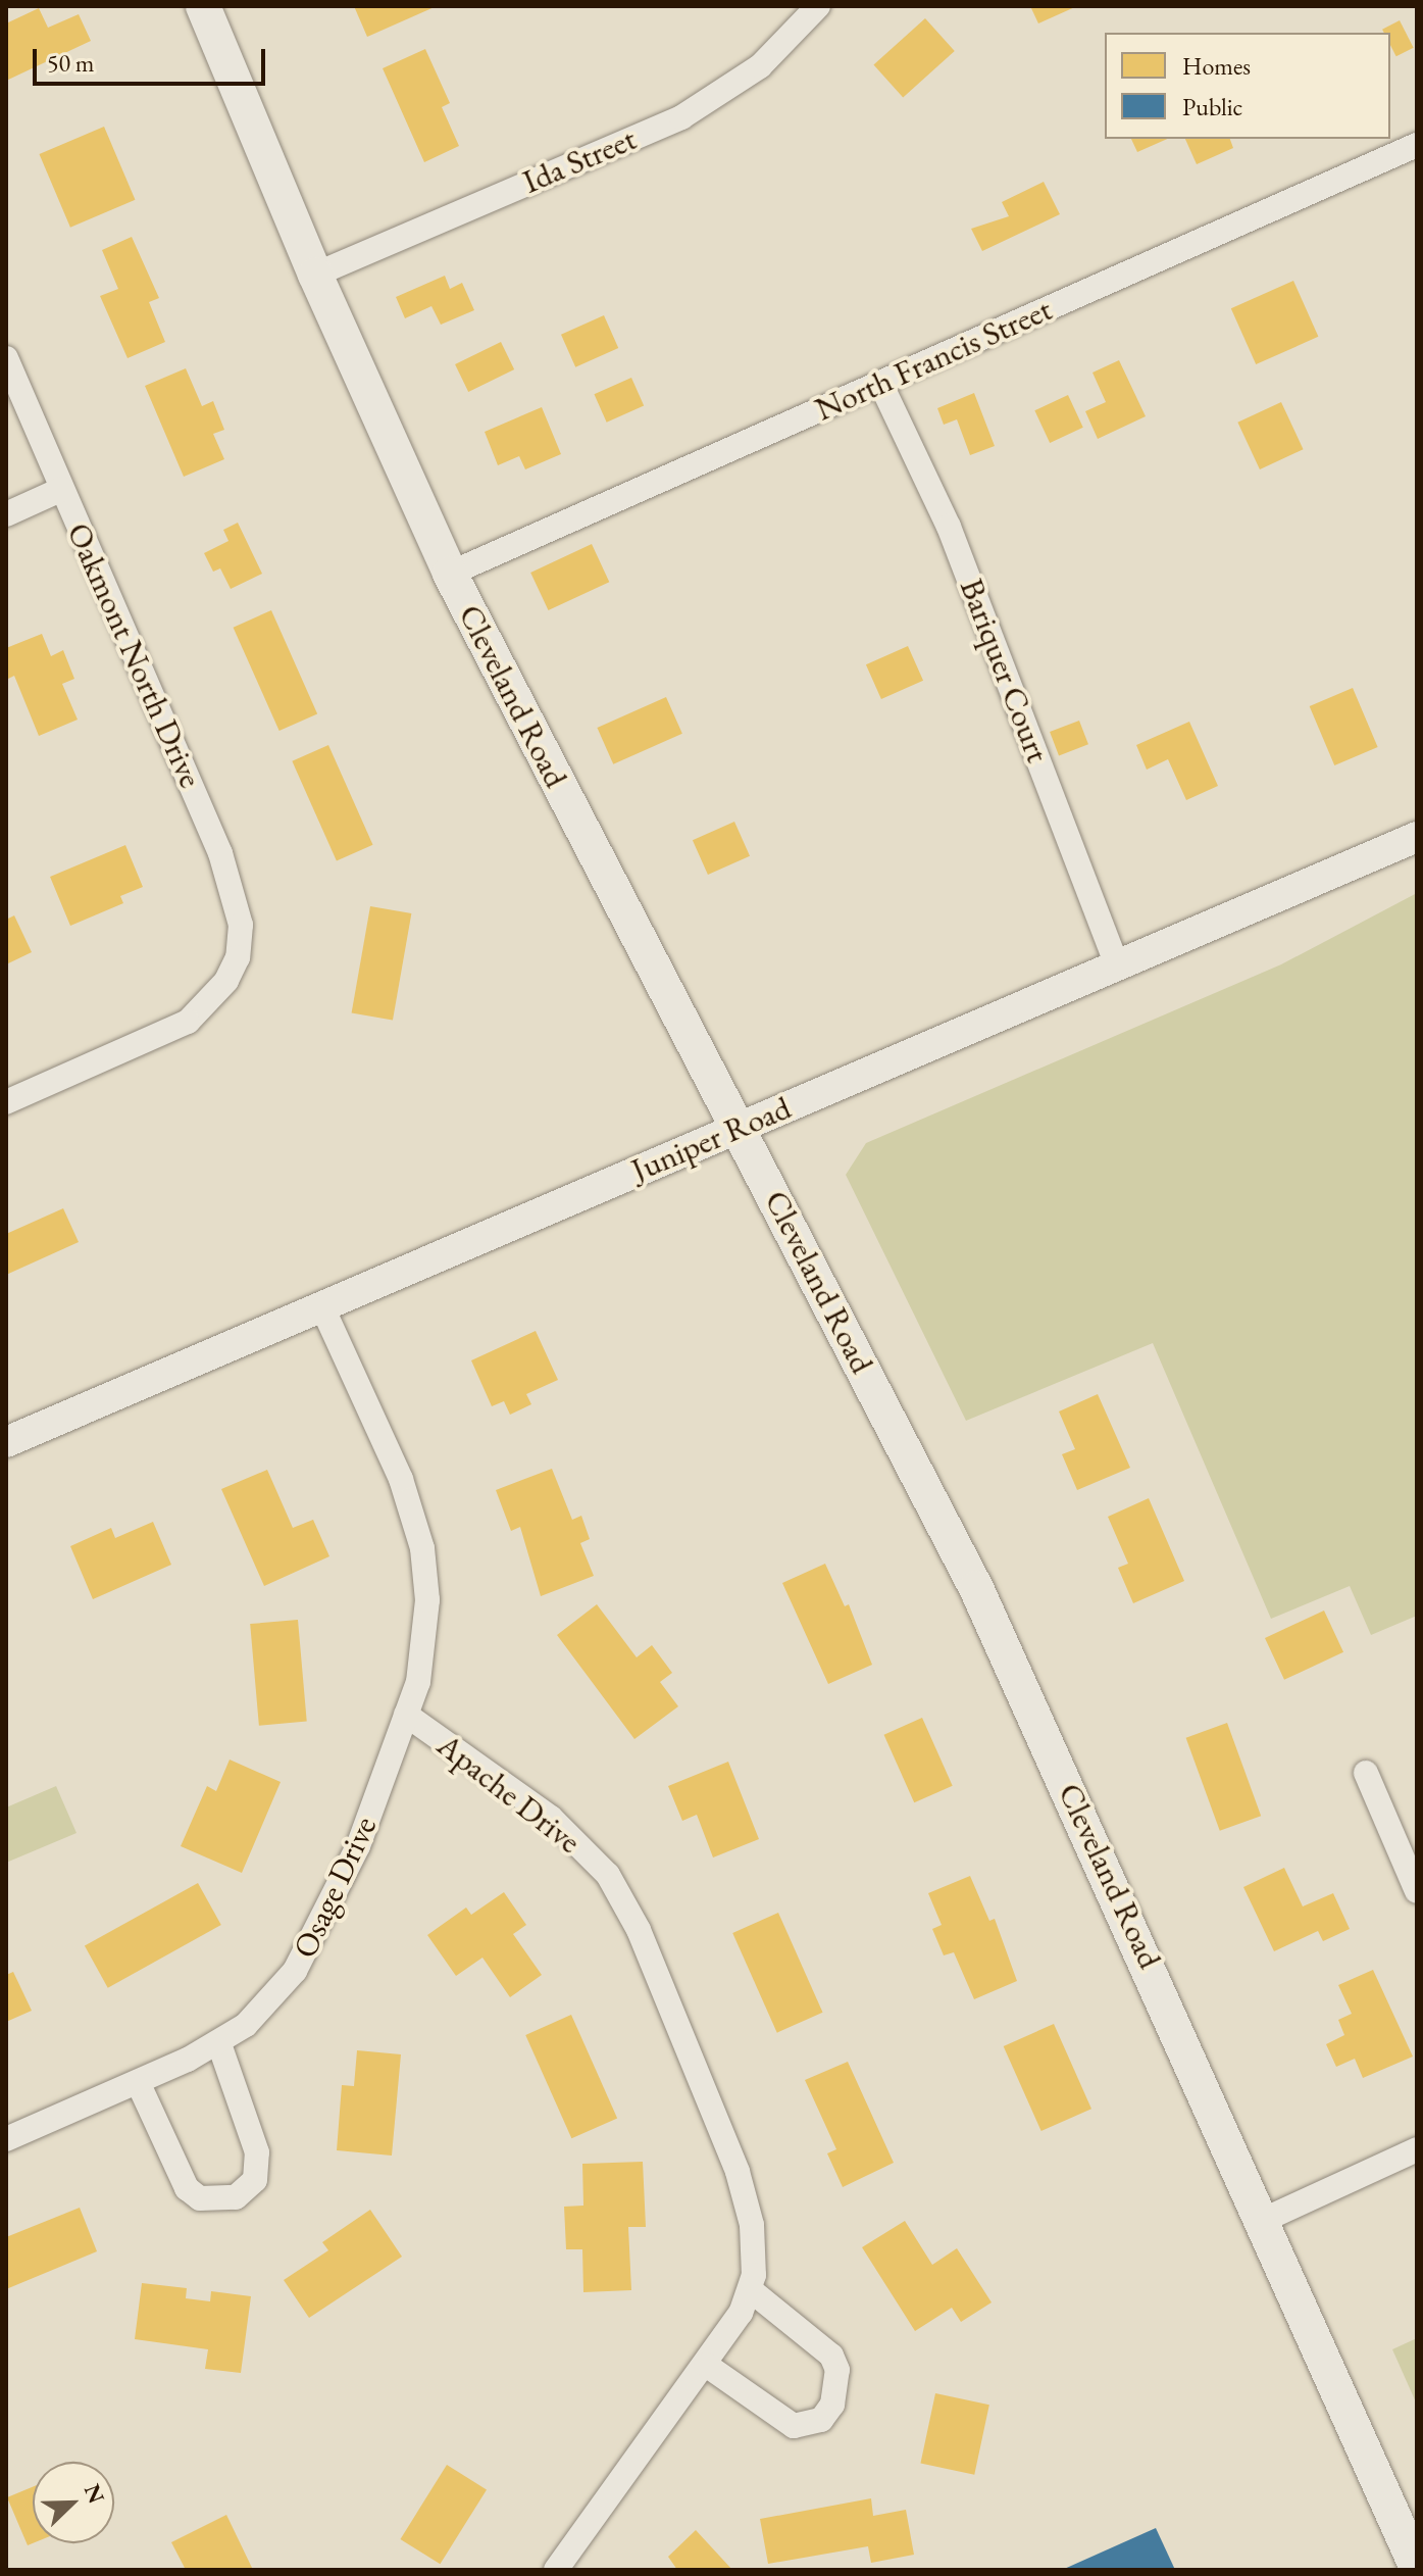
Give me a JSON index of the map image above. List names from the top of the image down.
{
  "streets": {
    "main road": ["Cleveland Road"],
    "street": [
      "Ida Street",
      "North Francis Street",
      "Oakmont North Drive",
      "Bariquer Court",
      "Juniper Road",
      "Apache Drive",
      "Osage Drive"
    ]
  },
  "crossings": [
    ["Ida Street", "Cleveland Road"],
    ["North Francis Street", "Bariquer Court"],
    ["North Francis Street", "Cleveland Road"],
    ["Bariquer Court", "Juniper Road"],
    ["Cleveland Road", "Juniper Road"],
    ["Juniper Road", "Apache Drive"],
    ["Apache Drive", "Osage Drive"]
  ],
  "legend": ["Homes", "Public"],
  "scale_bar": "50 m",
  "north": "top right"
}
